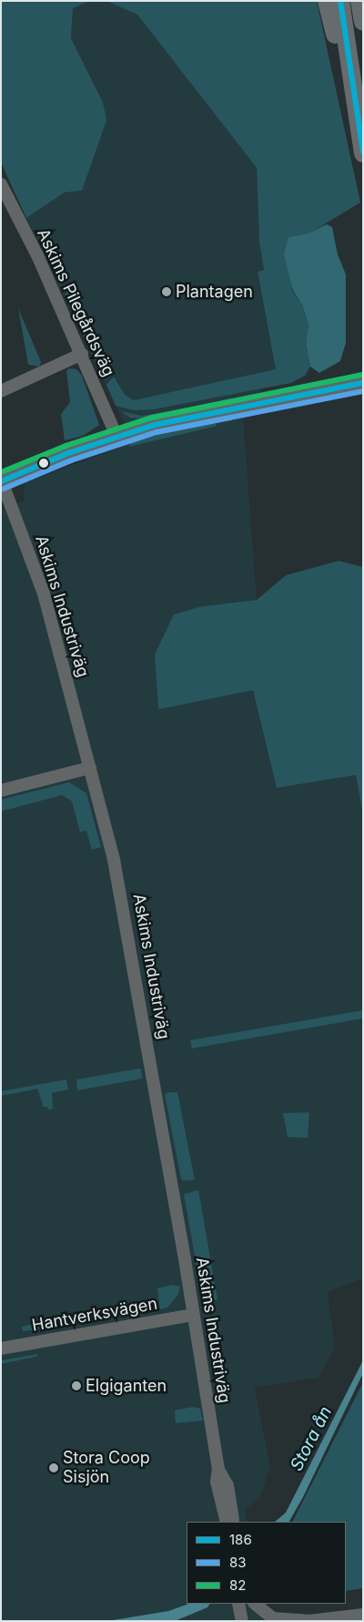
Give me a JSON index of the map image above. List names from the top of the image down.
{
  "streets": {
    "street": ["Askims Pilegårdsväg", "Askims Industriväg", "Hantverksvägen"]
  },
  "crossings": [
    ["Askims Industriväg", "Hantverksvägen"]
  ],
  "water": ["Stora ån"],
  "places": ["Plantagen", "Elgiganten", "Stora Coop Sisjön"],
  "lines": ["transit line 186", "transit line 82", "transit line 83"],
  "legend": ["186", "83", "82"]
}
